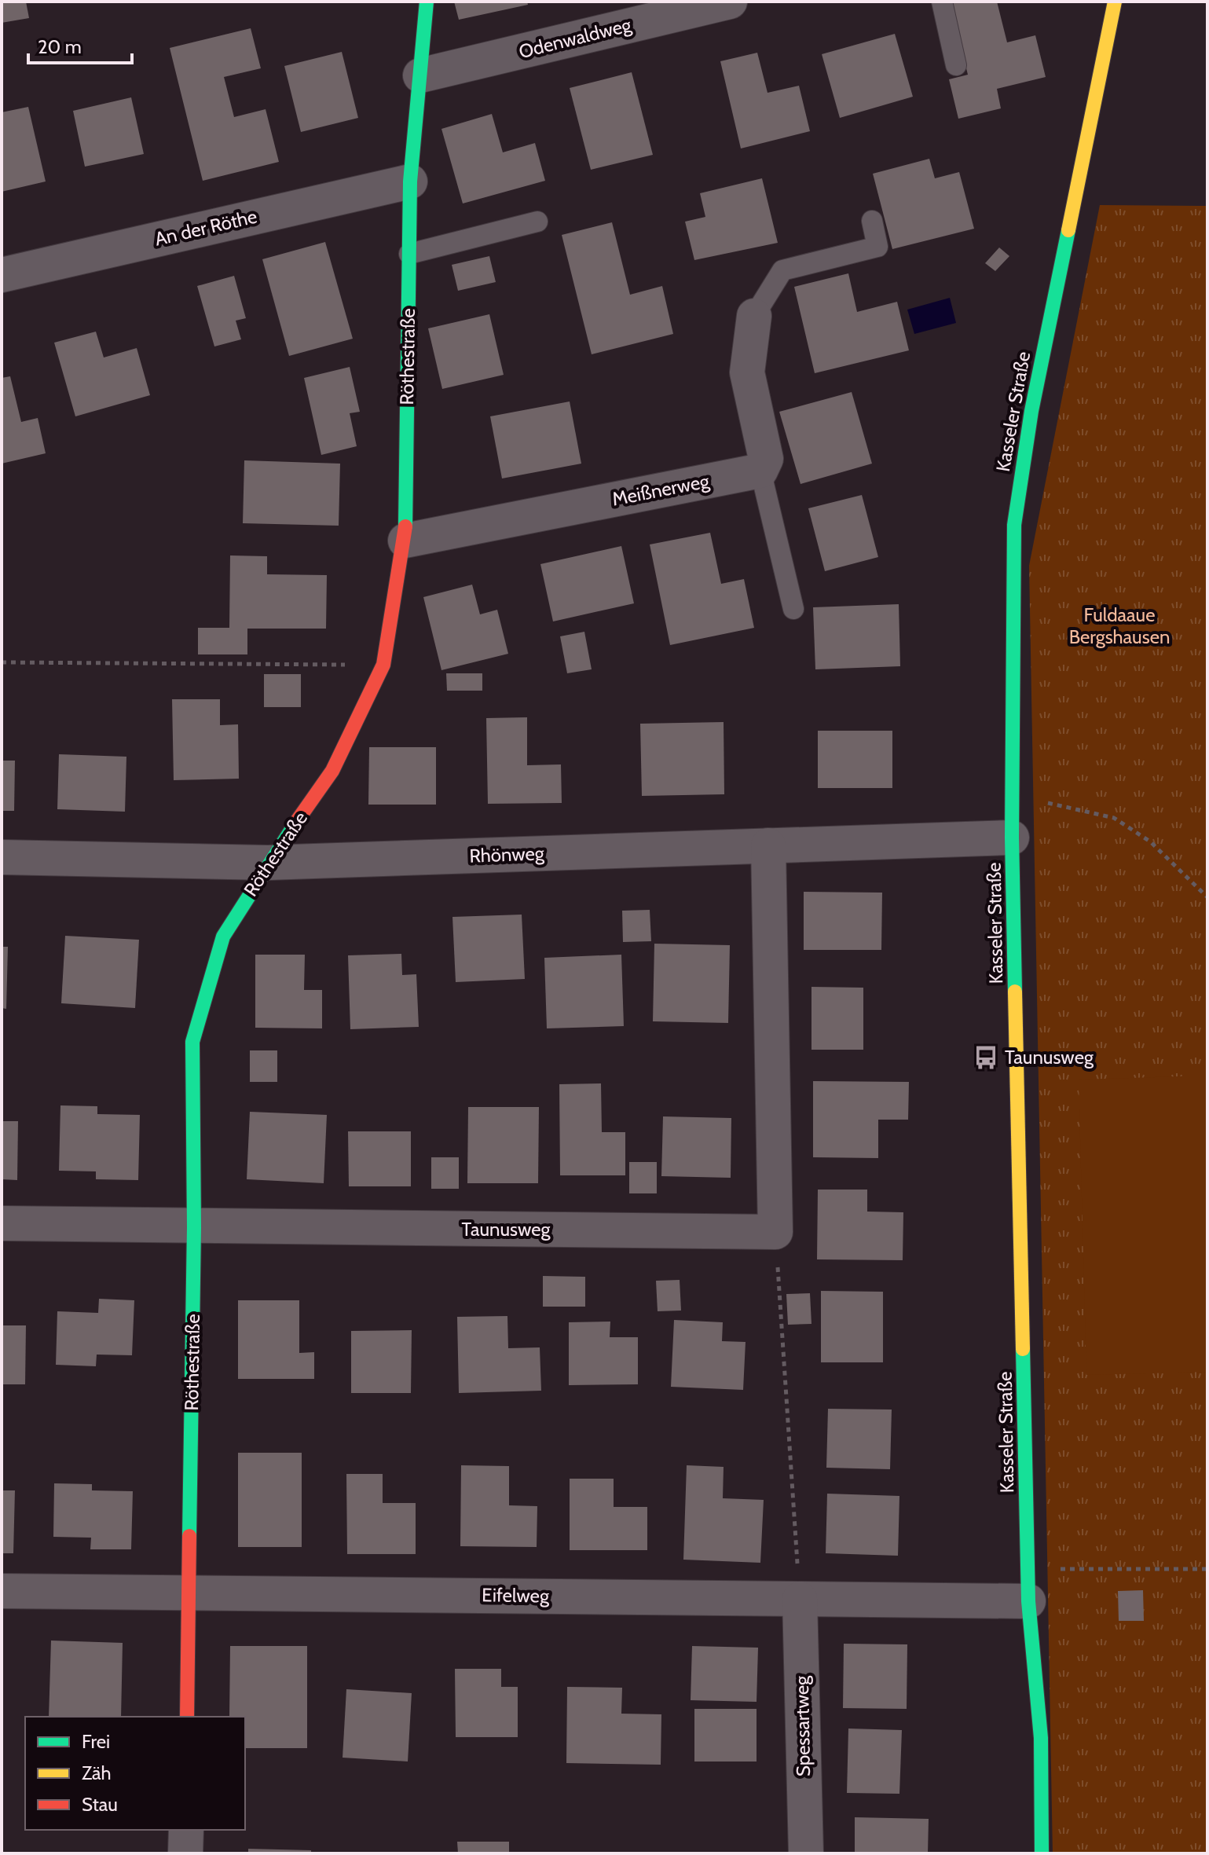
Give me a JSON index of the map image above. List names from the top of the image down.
{
  "streets": {
    "street": [
      "Odenwaldweg",
      "An der Röthe",
      "Röthestraße",
      "Kasseler Straße",
      "Meißnerweg",
      "Rhönweg",
      "Taunusweg",
      "Eifelweg",
      "Spessartweg"
    ]
  },
  "crossings": [
    ["Odenwaldweg", "Röthestraße"],
    ["An der Röthe", "Röthestraße"],
    ["Röthestraße", "Meißnerweg"],
    ["Röthestraße", "Rhönweg"],
    ["Röthestraße", "Taunusweg"],
    ["Röthestraße", "Eifelweg"],
    ["Kasseler Straße", "Rhönweg"],
    ["Kasseler Straße", "Eifelweg"],
    ["Eifelweg", "Spessartweg"]
  ],
  "parks": ["Fuldaaue Bergshausen"],
  "places": {
    "bus stop": ["Taunusweg"]
  },
  "legend": ["Frei", "Zäh", "Stau"],
  "scale_bar": "20 m"
}
